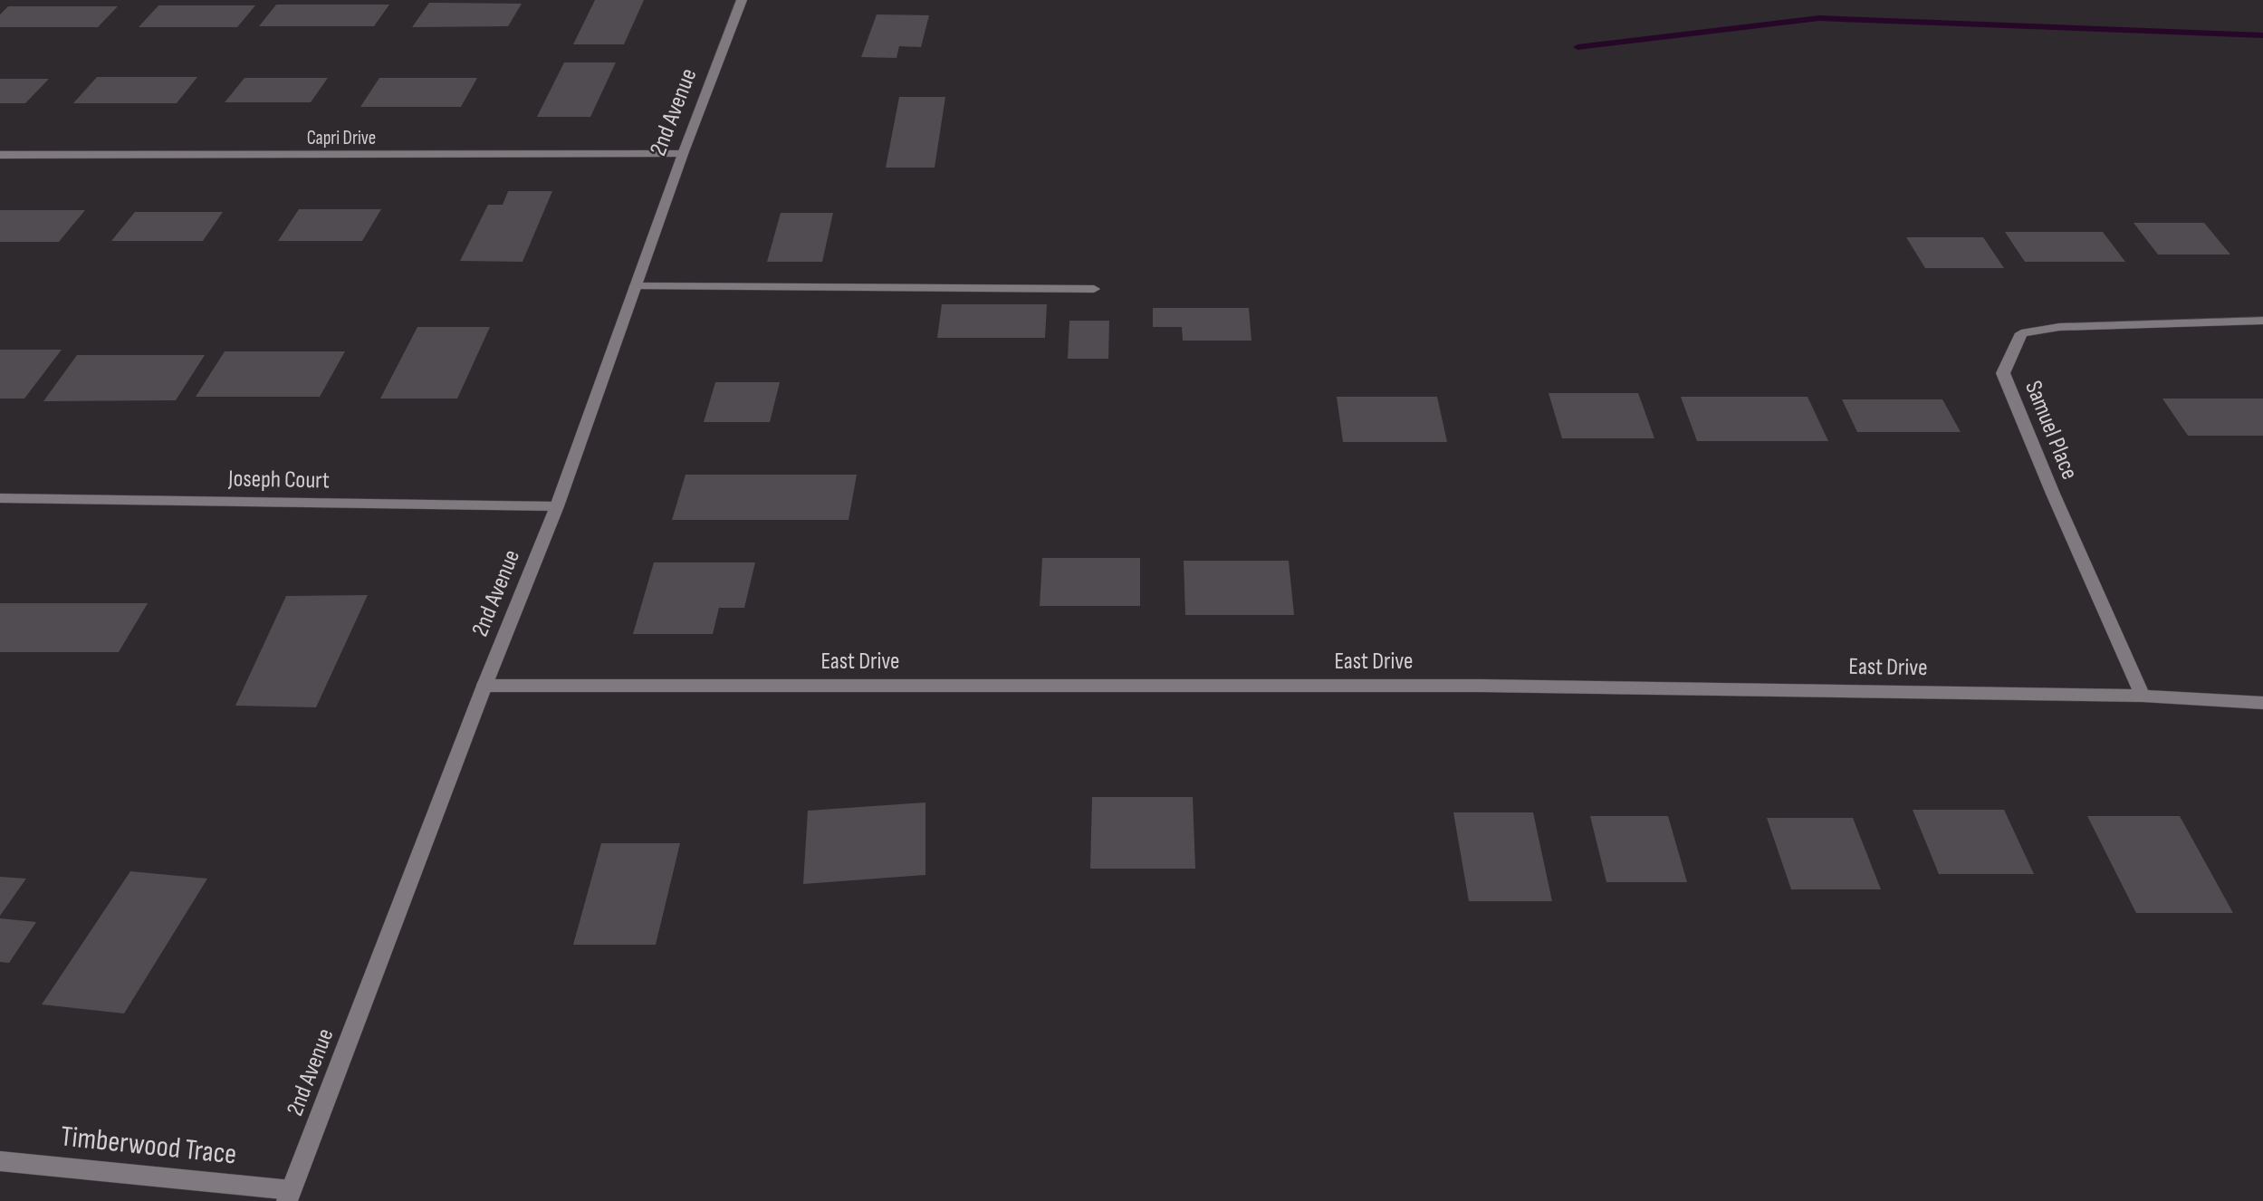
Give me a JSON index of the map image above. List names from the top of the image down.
{
  "streets": {
    "street": [
      "2nd Avenue",
      "Capri Drive",
      "Samuel Place",
      "Joseph Court",
      "East Drive",
      "Timberwood Trace"
    ]
  },
  "crossings": [
    ["2nd Avenue", "Capri Drive"],
    ["2nd Avenue", "Joseph Court"],
    ["2nd Avenue", "East Drive"],
    ["2nd Avenue", "Timberwood Trace"],
    ["Samuel Place", "East Drive"]
  ]
}
